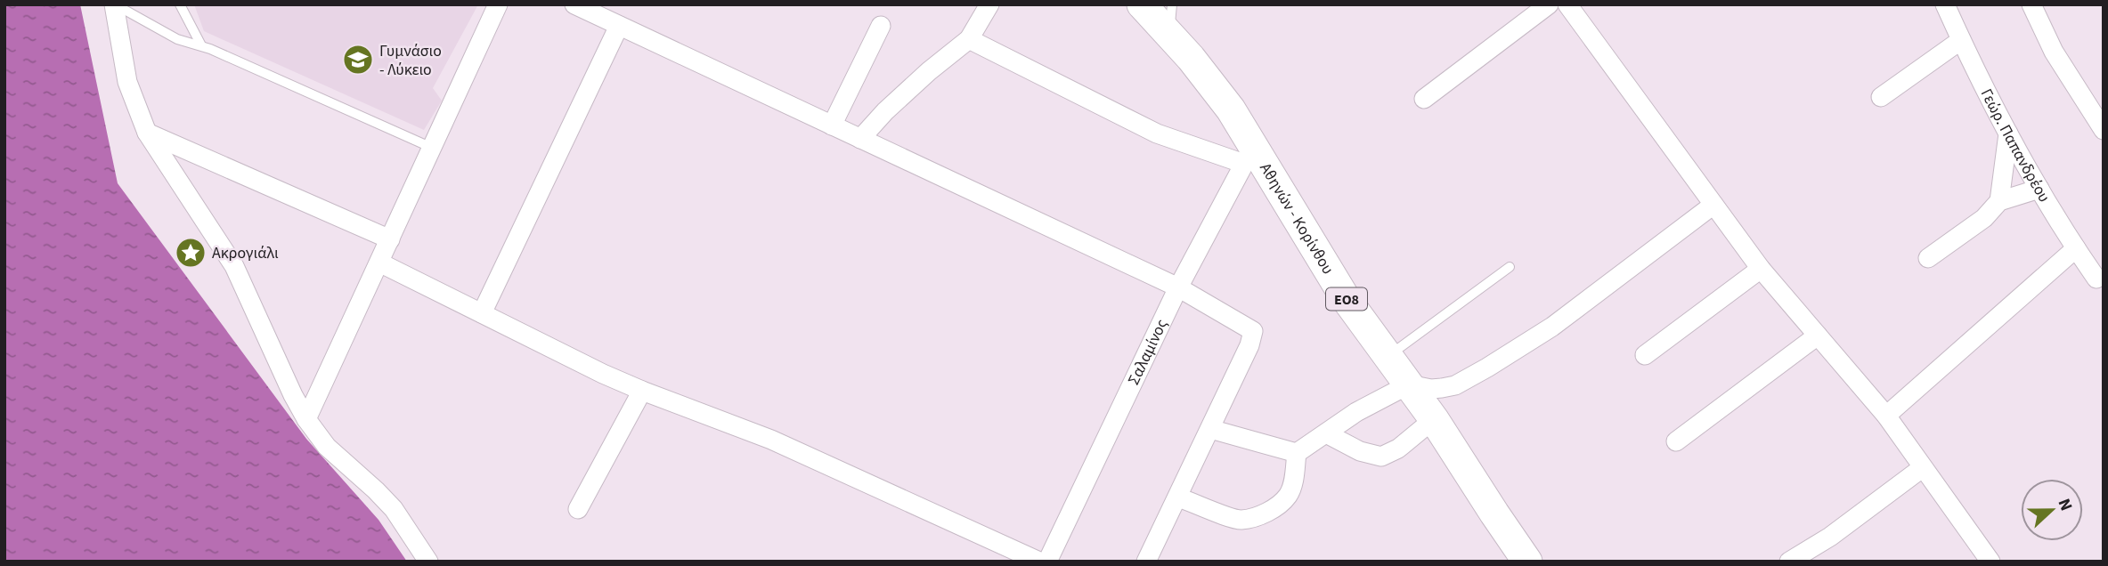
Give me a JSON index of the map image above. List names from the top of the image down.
{
  "streets": {
    "main road": ["Αθηνών - Κορίνθου", "ΕΟ8"],
    "street": ["Γεώρ. Παπανδρέου", "Σαλαμίνος"]
  },
  "crossings": [
    ["Αθηνών - Κορίνθου", "Σαλαμίνος"]
  ],
  "places": {
    "school or university": ["Γυμνάσιο - Λύκειο"],
    "place": ["Ακρογιάλι"]
  },
  "north": "right"
}
